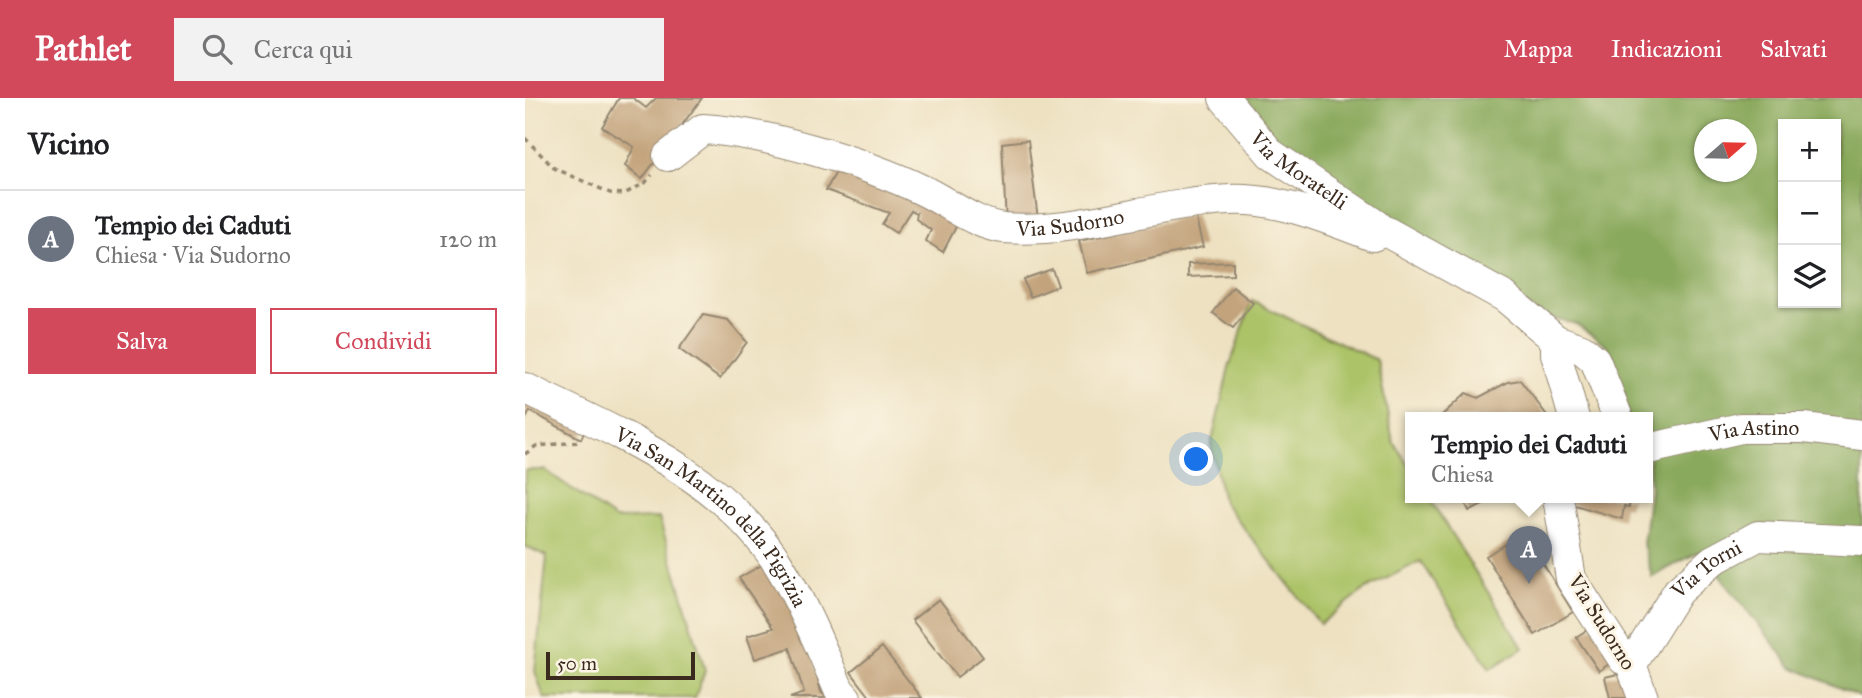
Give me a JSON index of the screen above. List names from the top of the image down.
{
  "streets": {
    "street": [
      "Via Moratelli",
      "Via Sudorno",
      "Via Astino",
      "Via San Martino della Pigrizia",
      "Via Torni"
    ]
  },
  "crossings": [
    ["Via Moratelli", "Via Sudorno"],
    ["Via Sudorno", "Via Torni"]
  ],
  "scale_bar": "50 m",
  "north": "right",
  "page": {
    "header": "Pathlet",
    "search": "Cerca qui",
    "nav": ["Mappa", "Indicazioni", "Salvati"],
    "heading": "Vicino",
    "map_buttons": ["+", "−"],
    "list": [
      {
        "mark": "A",
        "name": "Tempio dei Caduti",
        "note": "Chiesa · Via Sudorno",
        "value": "120 m"
      }
    ],
    "buttons": ["Salva", "Condividi"],
    "popup": ["Tempio dei Caduti", "Chiesa"],
    "pins": "A",
    "scale": "50 m"
  }
}
